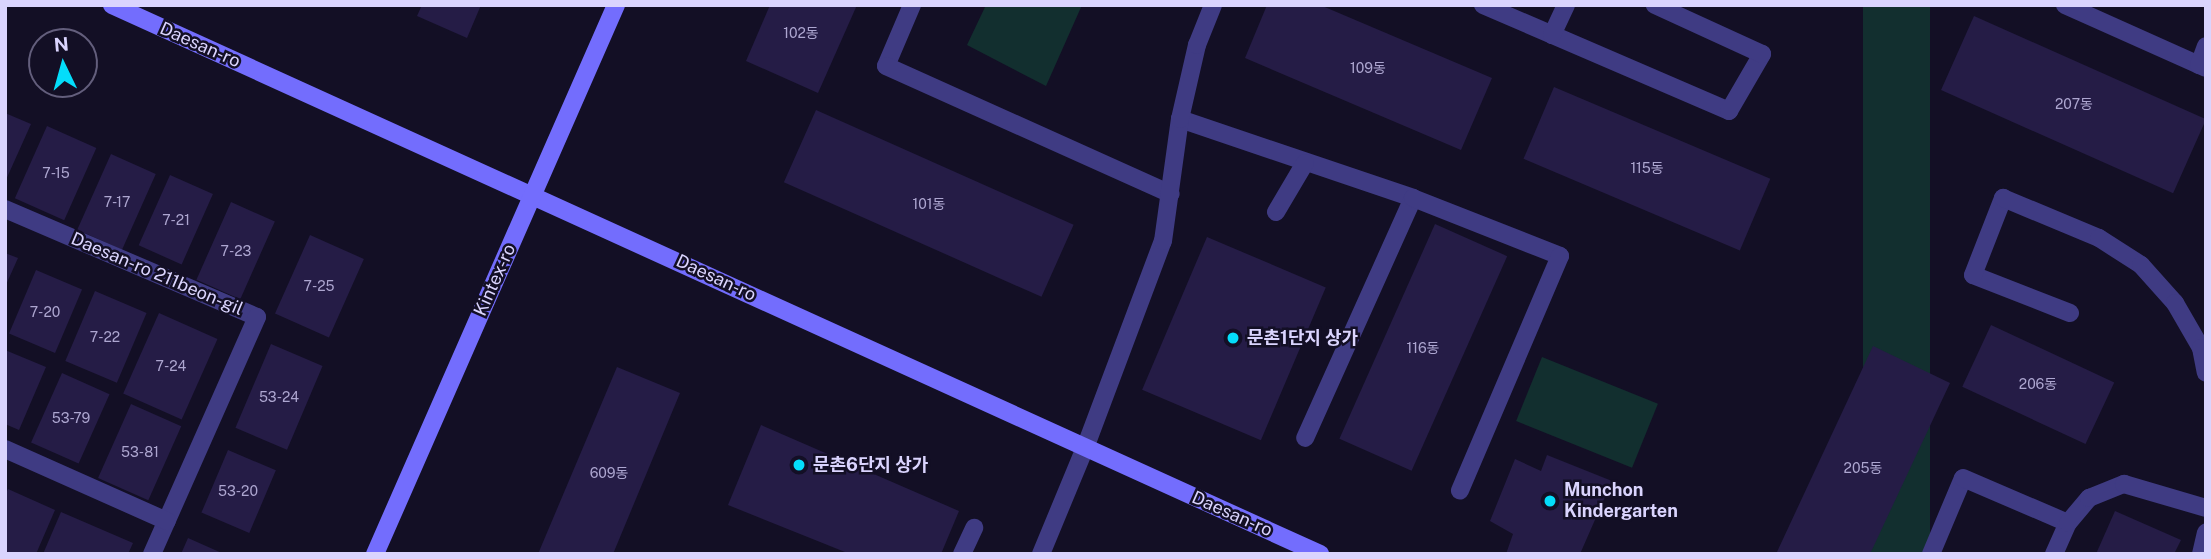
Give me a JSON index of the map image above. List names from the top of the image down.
{
  "streets": {
    "main road": ["Daesan-ro", "Kintex-ro"],
    "street": ["Daesan-ro 211beon-gil"]
  },
  "crossings": [
    ["Daesan-ro", "Kintex-ro"]
  ],
  "places": ["문촌1단지 상가", "문촌6단지 상가", "Munchon Kindergarten"],
  "house_numbers": [
    "102동",
    "109동",
    "207동",
    "115동",
    "7-15",
    "7-17",
    "101동",
    "7-21",
    "7-23",
    "7-25",
    "7-20",
    "7-22",
    "116동",
    "7-24",
    "206동",
    "53-24",
    "53-79",
    "53-81",
    "205동",
    "609동",
    "53-20"
  ],
  "north": "top"
}
